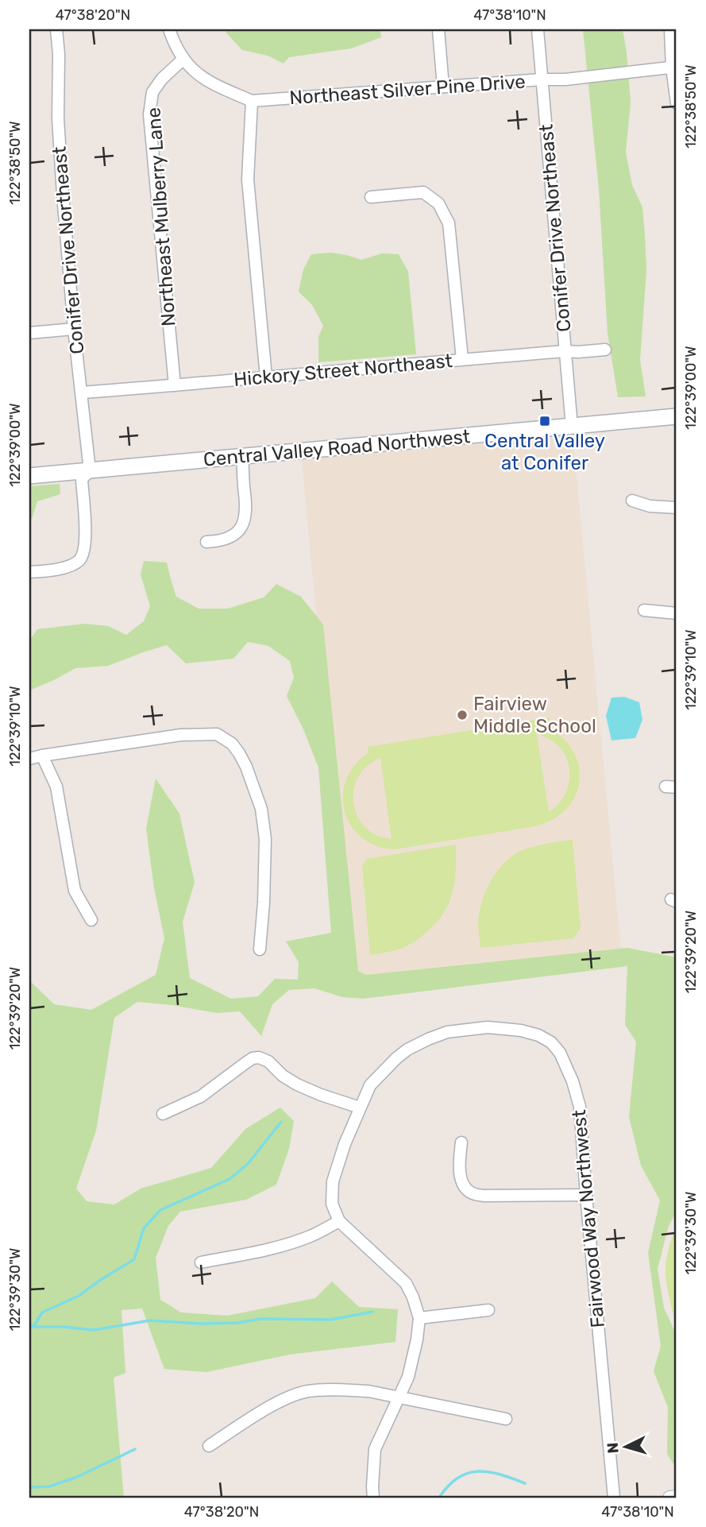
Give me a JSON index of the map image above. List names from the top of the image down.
{
  "streets": {
    "main road": ["Central Valley Road Northwest"],
    "street": [
      "Northeast Silver Pine Drive",
      "Northeast Mulberry Lane",
      "Conifer Drive Northeast",
      "Hickory Street Northeast",
      "Fairwood Way Northwest"
    ]
  },
  "crossings": [
    ["Northeast Silver Pine Drive", "Northeast Mulberry Lane"],
    ["Northeast Silver Pine Drive", "Conifer Drive Northeast"],
    ["Northeast Mulberry Lane", "Hickory Street Northeast"],
    ["Conifer Drive Northeast", "Hickory Street Northeast"],
    ["Conifer Drive Northeast", "Central Valley Road Northwest"]
  ],
  "places": {
    "transit": ["Central Valley at Conifer"],
    "other": ["Fairview Middle School"]
  },
  "north": "left",
  "coordinates": [
    "47°38'20\"N",
    "47°38'10\"N",
    "122°38'50\"W",
    "122°39'00\"W",
    "122°39'10\"W",
    "122°39'20\"W",
    "122°39'30\"W"
  ]
}
